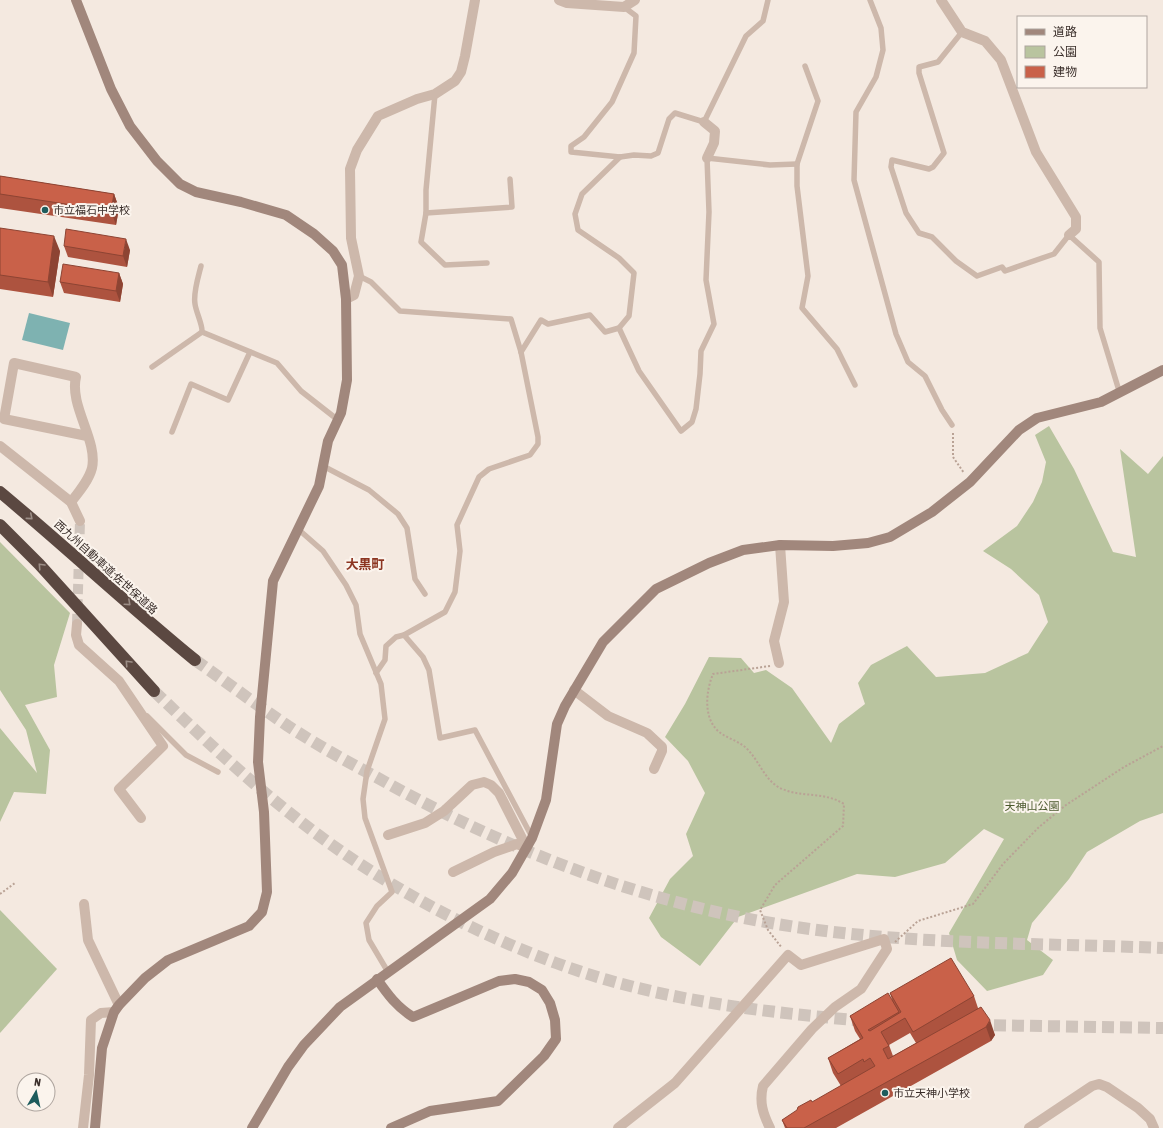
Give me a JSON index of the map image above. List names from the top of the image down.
{
  "streets": {
    "highway": ["西九州自動車道;佐世保道路"]
  },
  "districts": ["大黒町"],
  "parks": ["天神山公園"],
  "places": ["市立福石中学校", "市立天神小学校"],
  "legend": ["道路", "公園", "建物"],
  "north": "top"
}
